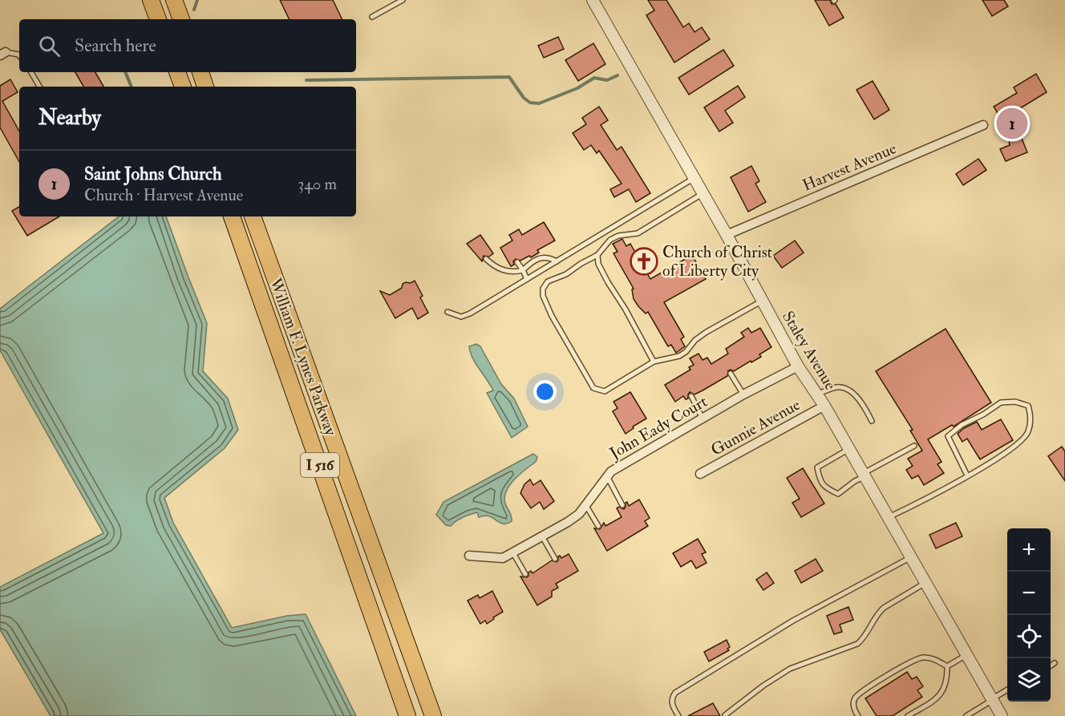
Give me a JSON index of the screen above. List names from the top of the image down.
{
  "streets": {
    "highway": ["William F. Lynes Parkway", "I 516"],
    "street": [
      "Harvest Avenue",
      "Staley Avenue",
      "John Eady Court",
      "Gunnie Avenue"
    ]
  },
  "crossings": [
    ["Harvest Avenue", "Staley Avenue"],
    ["Staley Avenue", "John Eady Court"],
    ["Staley Avenue", "Gunnie Avenue"]
  ],
  "places": {
    "church": ["Church of Christ of Liberty City"]
  },
  "page": {
    "search": "Search here",
    "heading": "Nearby",
    "pins": "1",
    "list": [
      {
        "mark": "1",
        "name": "Saint Johns Church",
        "note": "Church · Harvest Avenue",
        "value": "340 m"
      }
    ],
    "map_buttons": ["+", "−"]
  }
}
